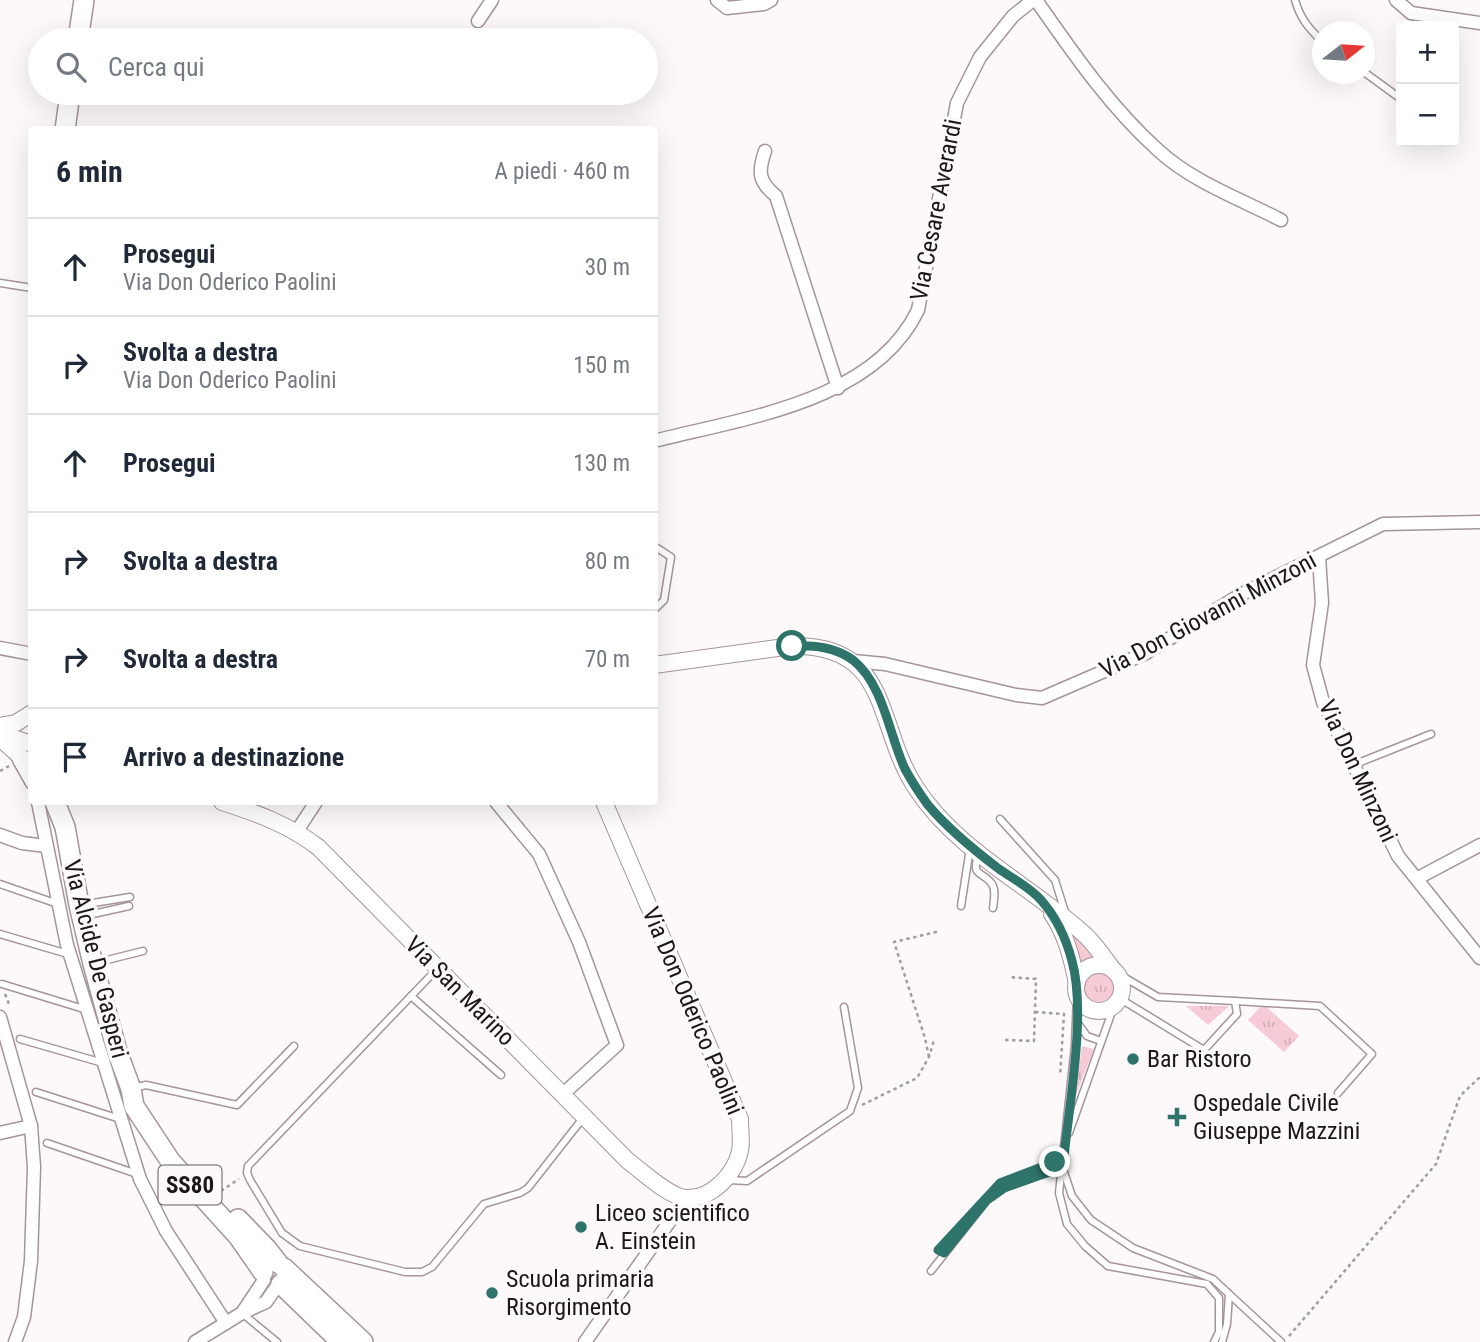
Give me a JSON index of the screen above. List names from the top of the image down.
{
  "streets": {
    "main road": ["Via Alcide De Gasperi", "SS80"],
    "street": [
      "Via Cesare Averardi",
      "Via Don Giovanni Minzoni",
      "Via Don Minzoni",
      "Via San Marino",
      "Via Don Oderico Paolini"
    ]
  },
  "crossings": [
    ["Via Don Giovanni Minzoni", "Via Don Minzoni"],
    ["Via Alcide De Gasperi", "SS80"]
  ],
  "places": {
    "other": ["Bar Ristoro", "Liceo scientifico A. Einstein", "Scuola primaria Risorgimento"],
    "health": ["Ospedale Civile Giuseppe Mazzini"]
  },
  "north": "right",
  "page": {
    "map_buttons": ["+", "−"],
    "search": "Cerca qui",
    "heading": ["6 min", "A piedi · 460 m"],
    "list": [
      ["Prosegui", "Via Don Oderico Paolini", "30 m"],
      ["Svolta a destra", "Via Don Oderico Paolini", "150 m"],
      ["Prosegui", "130 m"],
      ["Svolta a destra", "80 m"],
      ["Svolta a destra", "70 m"],
      "Arrivo a destinazione"
    ]
  }
}
